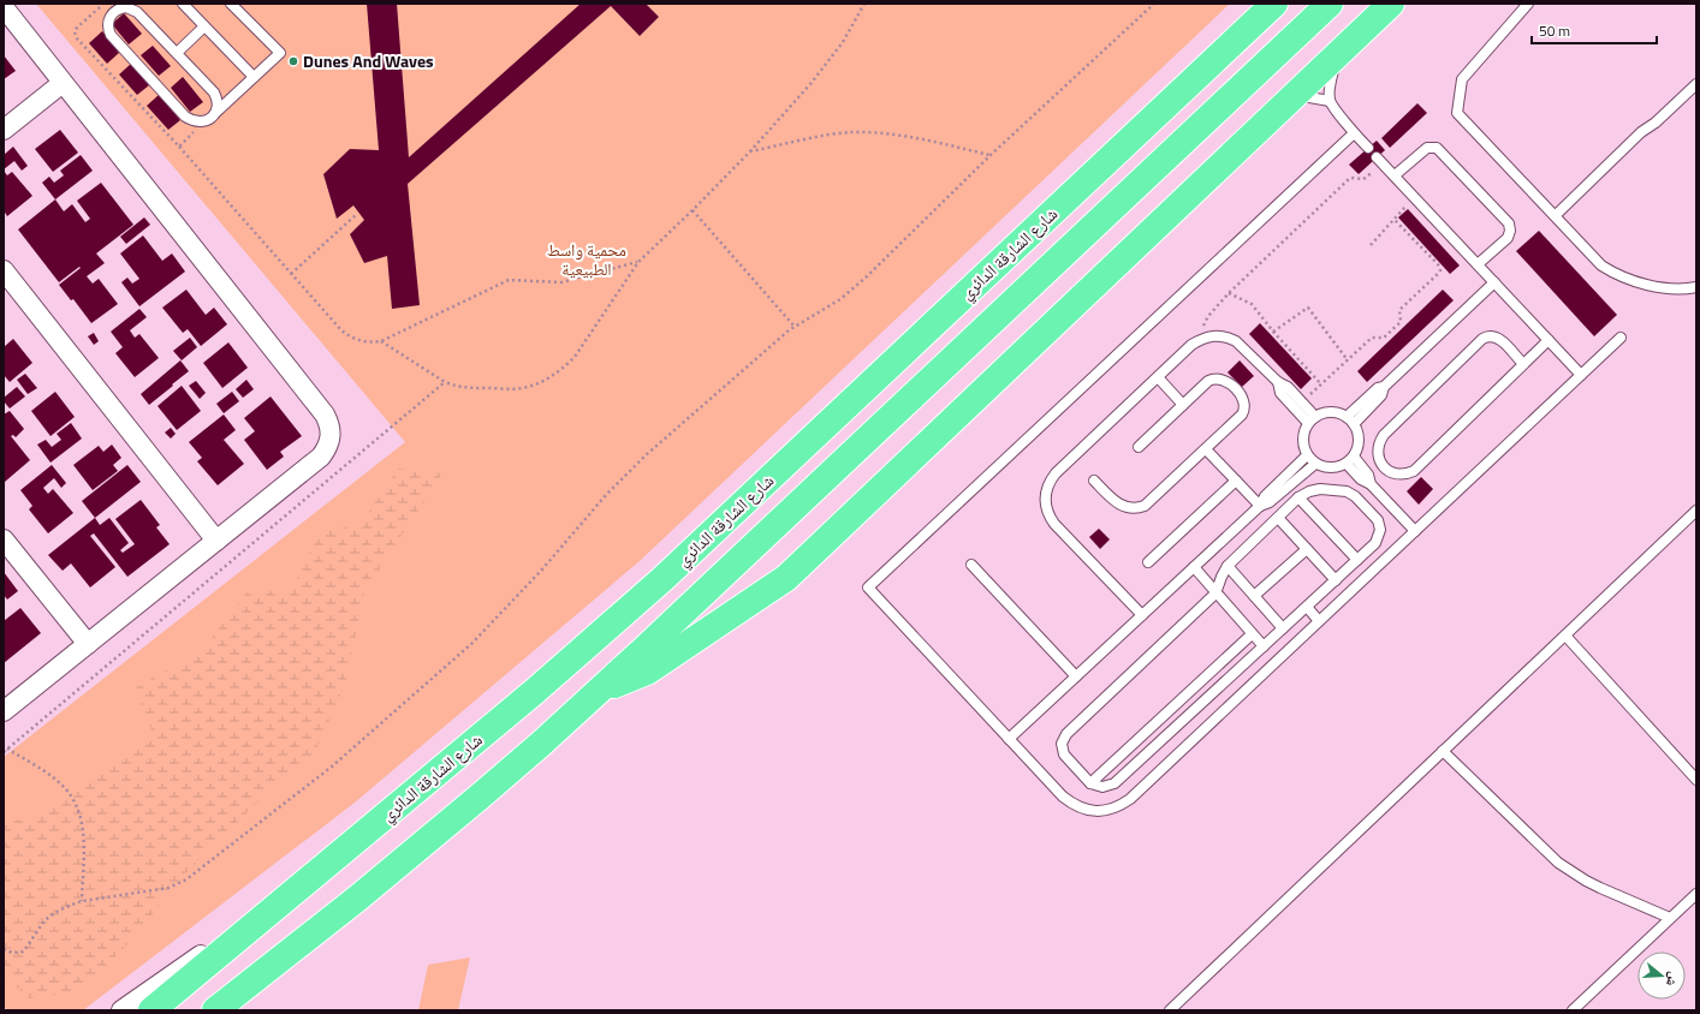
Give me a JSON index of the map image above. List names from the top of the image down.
{
  "streets": {
    "highway": ["شارع الشارقة الدائري"]
  },
  "parks": ["محمية واسط الطبيعية"],
  "places": ["Dunes And Waves"],
  "scale_bar": "50 m",
  "north": "right"
}
